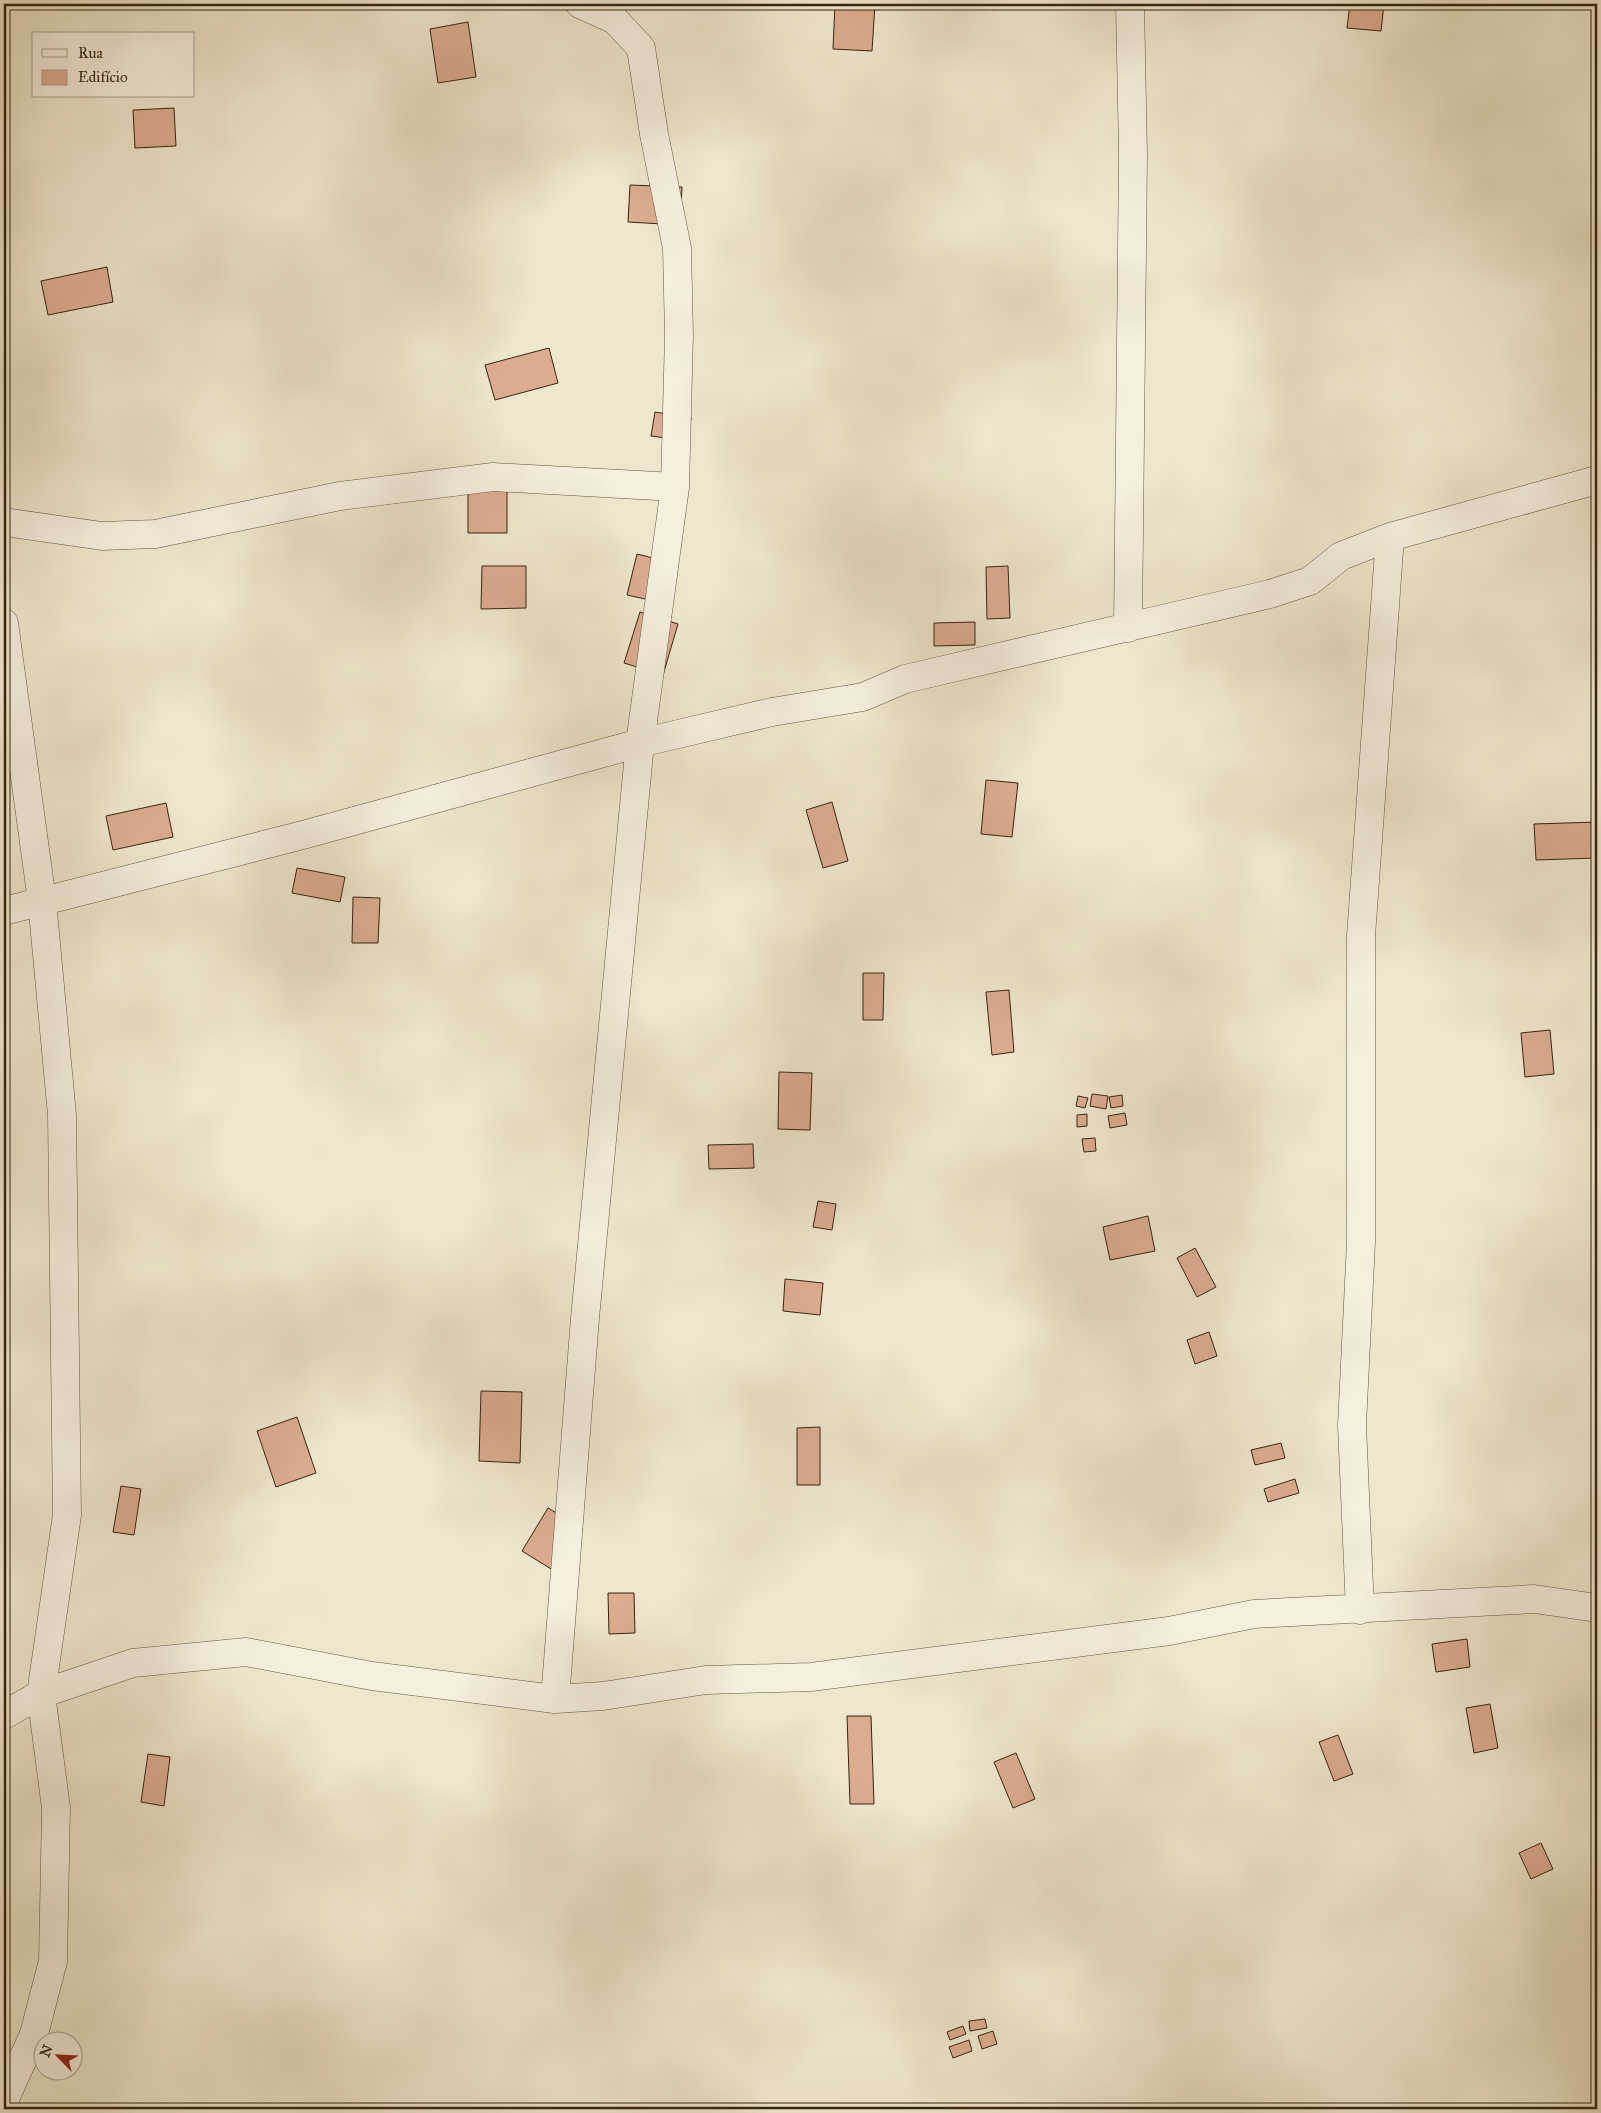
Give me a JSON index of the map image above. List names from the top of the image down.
{
  "legend": ["Rua", "Edifício"],
  "north": "top left"
}
